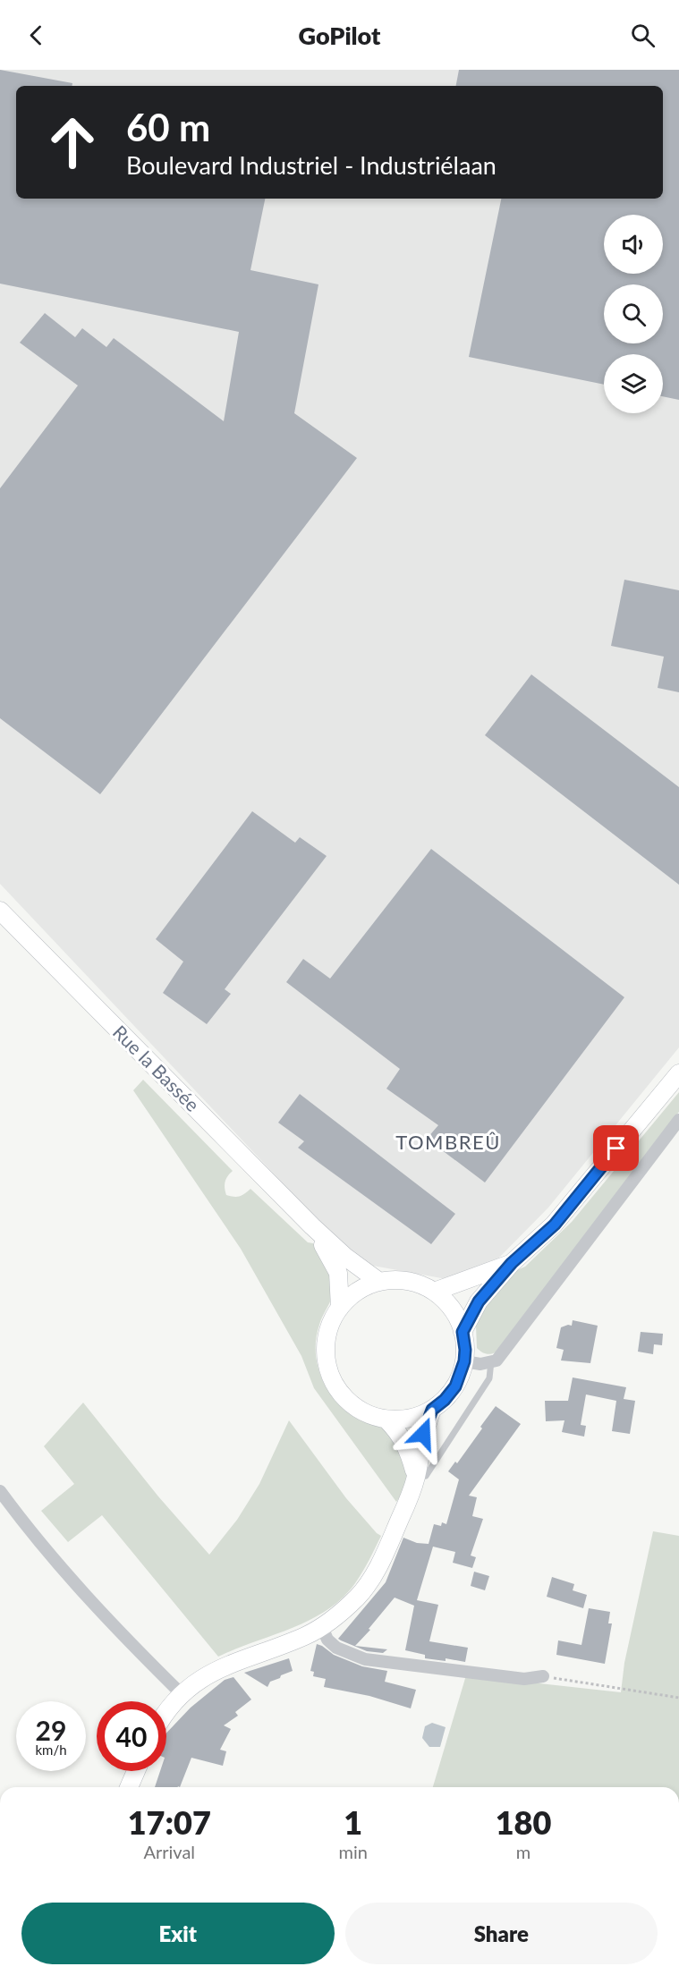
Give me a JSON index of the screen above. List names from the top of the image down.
{
  "streets": {
    "main road": ["Rue la Bassée"]
  },
  "districts": ["TOMBREÛ"],
  "page": {
    "header": "GoPilot",
    "turn": ["60 m", "Boulevard Industriel - Industriélaan"],
    "speed": "29 km/h",
    "limit": "40",
    "eta": [
      "17:07",
      "Arrival",
      "1",
      "min",
      "180",
      "m"
    ],
    "buttons": ["Exit", "Share"]
  }
}
